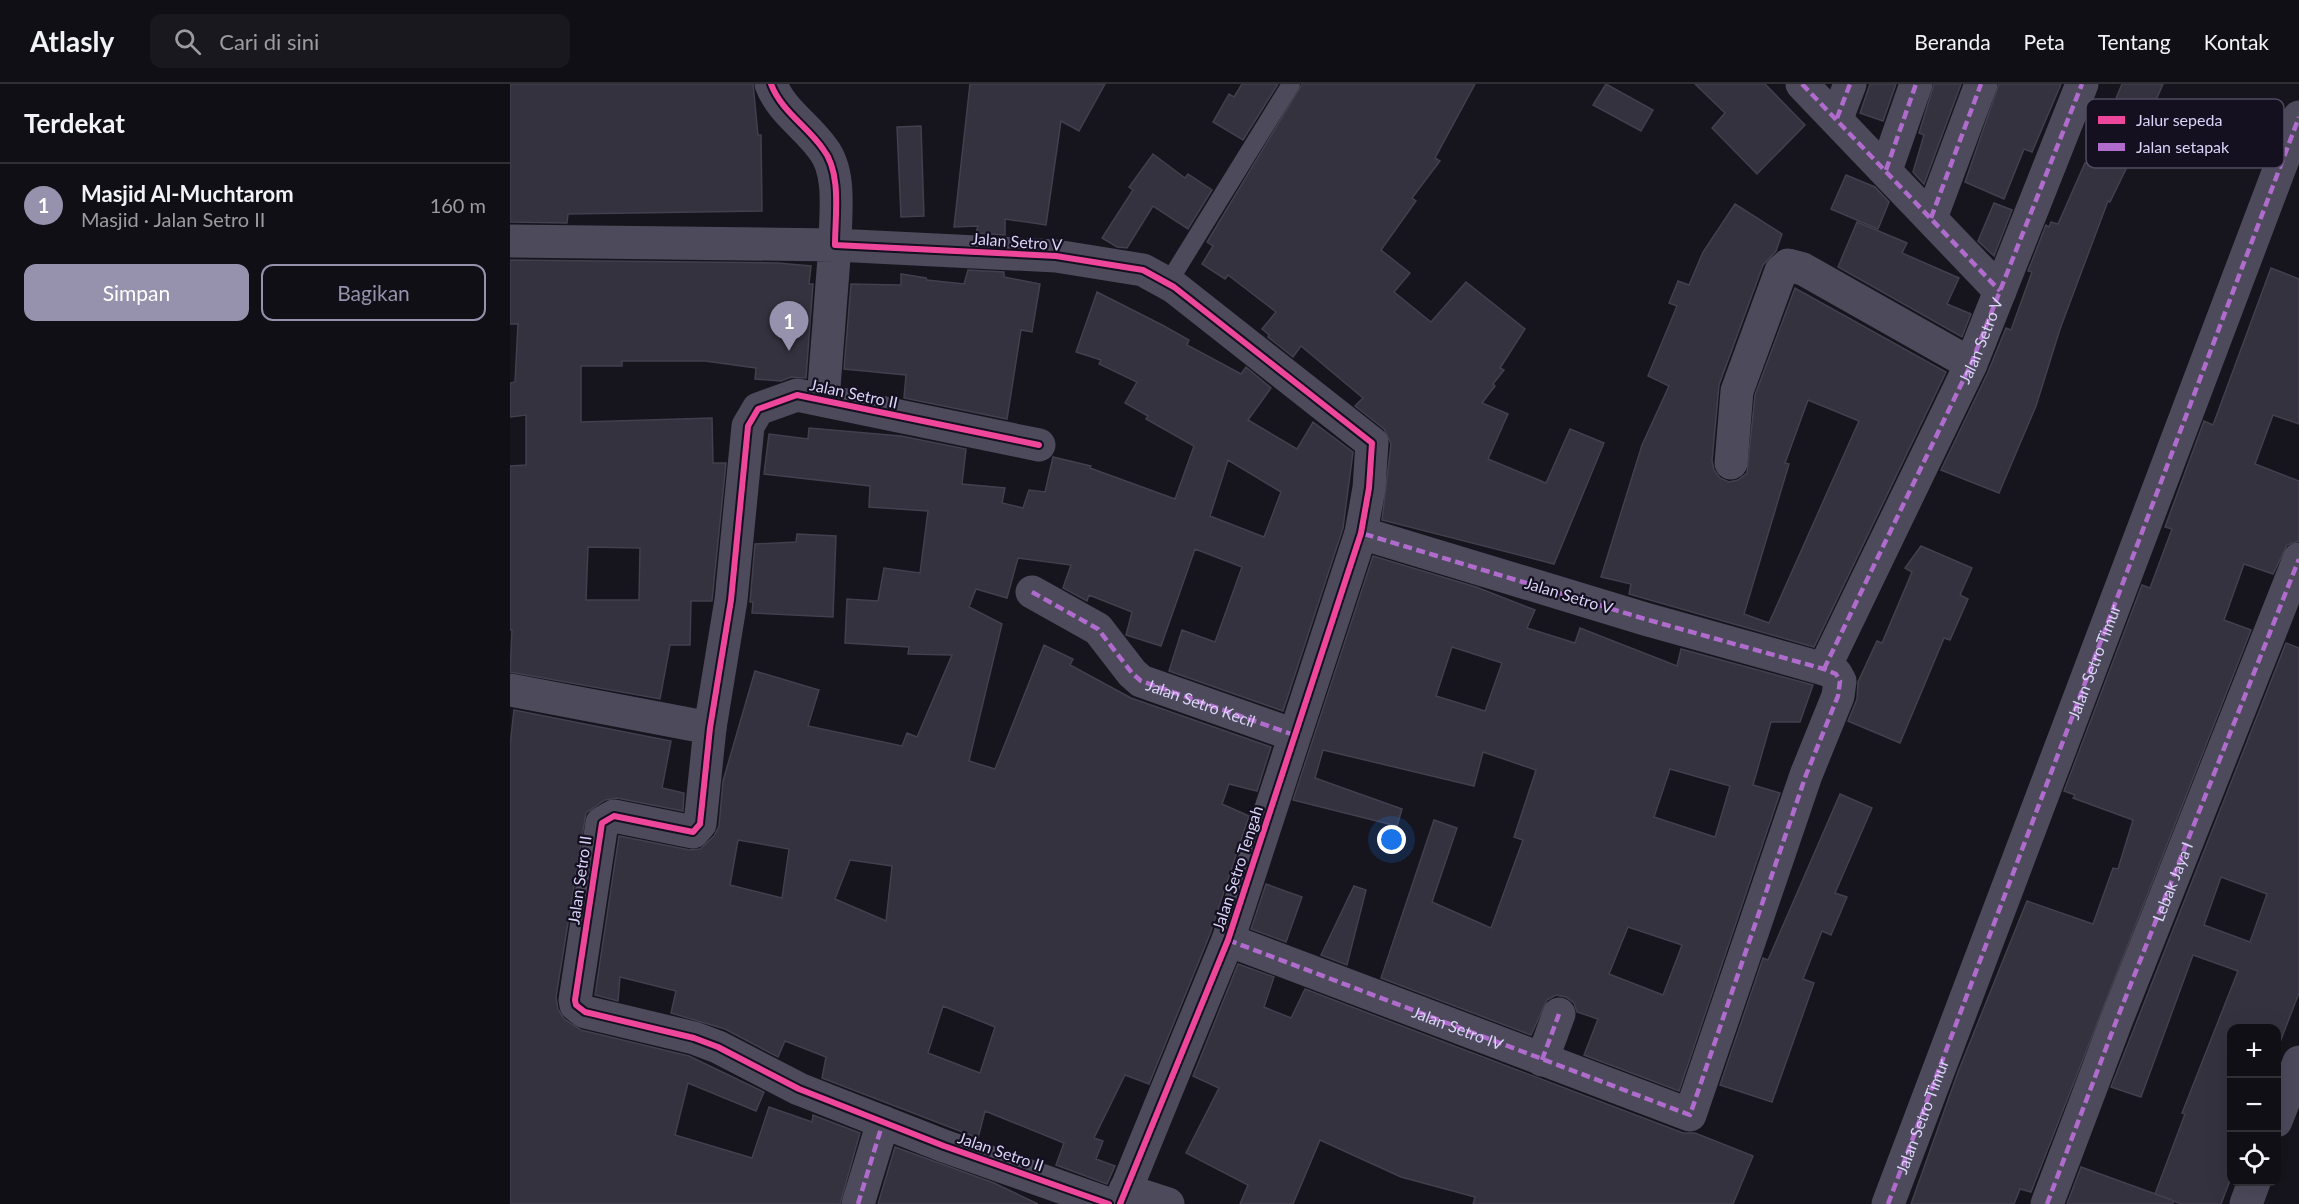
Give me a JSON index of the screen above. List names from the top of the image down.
{
  "streets": {
    "street": [
      "Jalan Setro V",
      "Jalan Setro II",
      "Jalan Setro Timur",
      "Jalan Setro Kecil",
      "Jalan Setro Tengah",
      "Lebak Jaya I",
      "Jalan Setro IV"
    ]
  },
  "crossings": [
    ["Jalan Setro V", "Jalan Setro II"],
    ["Jalan Setro V", "Jalan Setro Tengah"],
    ["Jalan Setro V", "Jalan Setro IV"],
    ["Jalan Setro II", "Jalan Setro Tengah"],
    ["Jalan Setro Kecil", "Jalan Setro Tengah"],
    ["Jalan Setro Tengah", "Jalan Setro IV"]
  ],
  "legend": ["Jalur sepeda", "Jalan setapak"],
  "page": {
    "header": "Atlasly",
    "search": "Cari di sini",
    "nav": [
      "Beranda",
      "Peta",
      "Tentang",
      "Kontak"
    ],
    "heading": "Terdekat",
    "list": [
      {
        "mark": "1",
        "name": "Masjid Al-Muchtarom",
        "note": "Masjid · Jalan Setro II",
        "value": "160 m"
      }
    ],
    "buttons": ["Simpan", "Bagikan"],
    "pins": "1",
    "map_buttons": ["+", "−"]
  }
}
